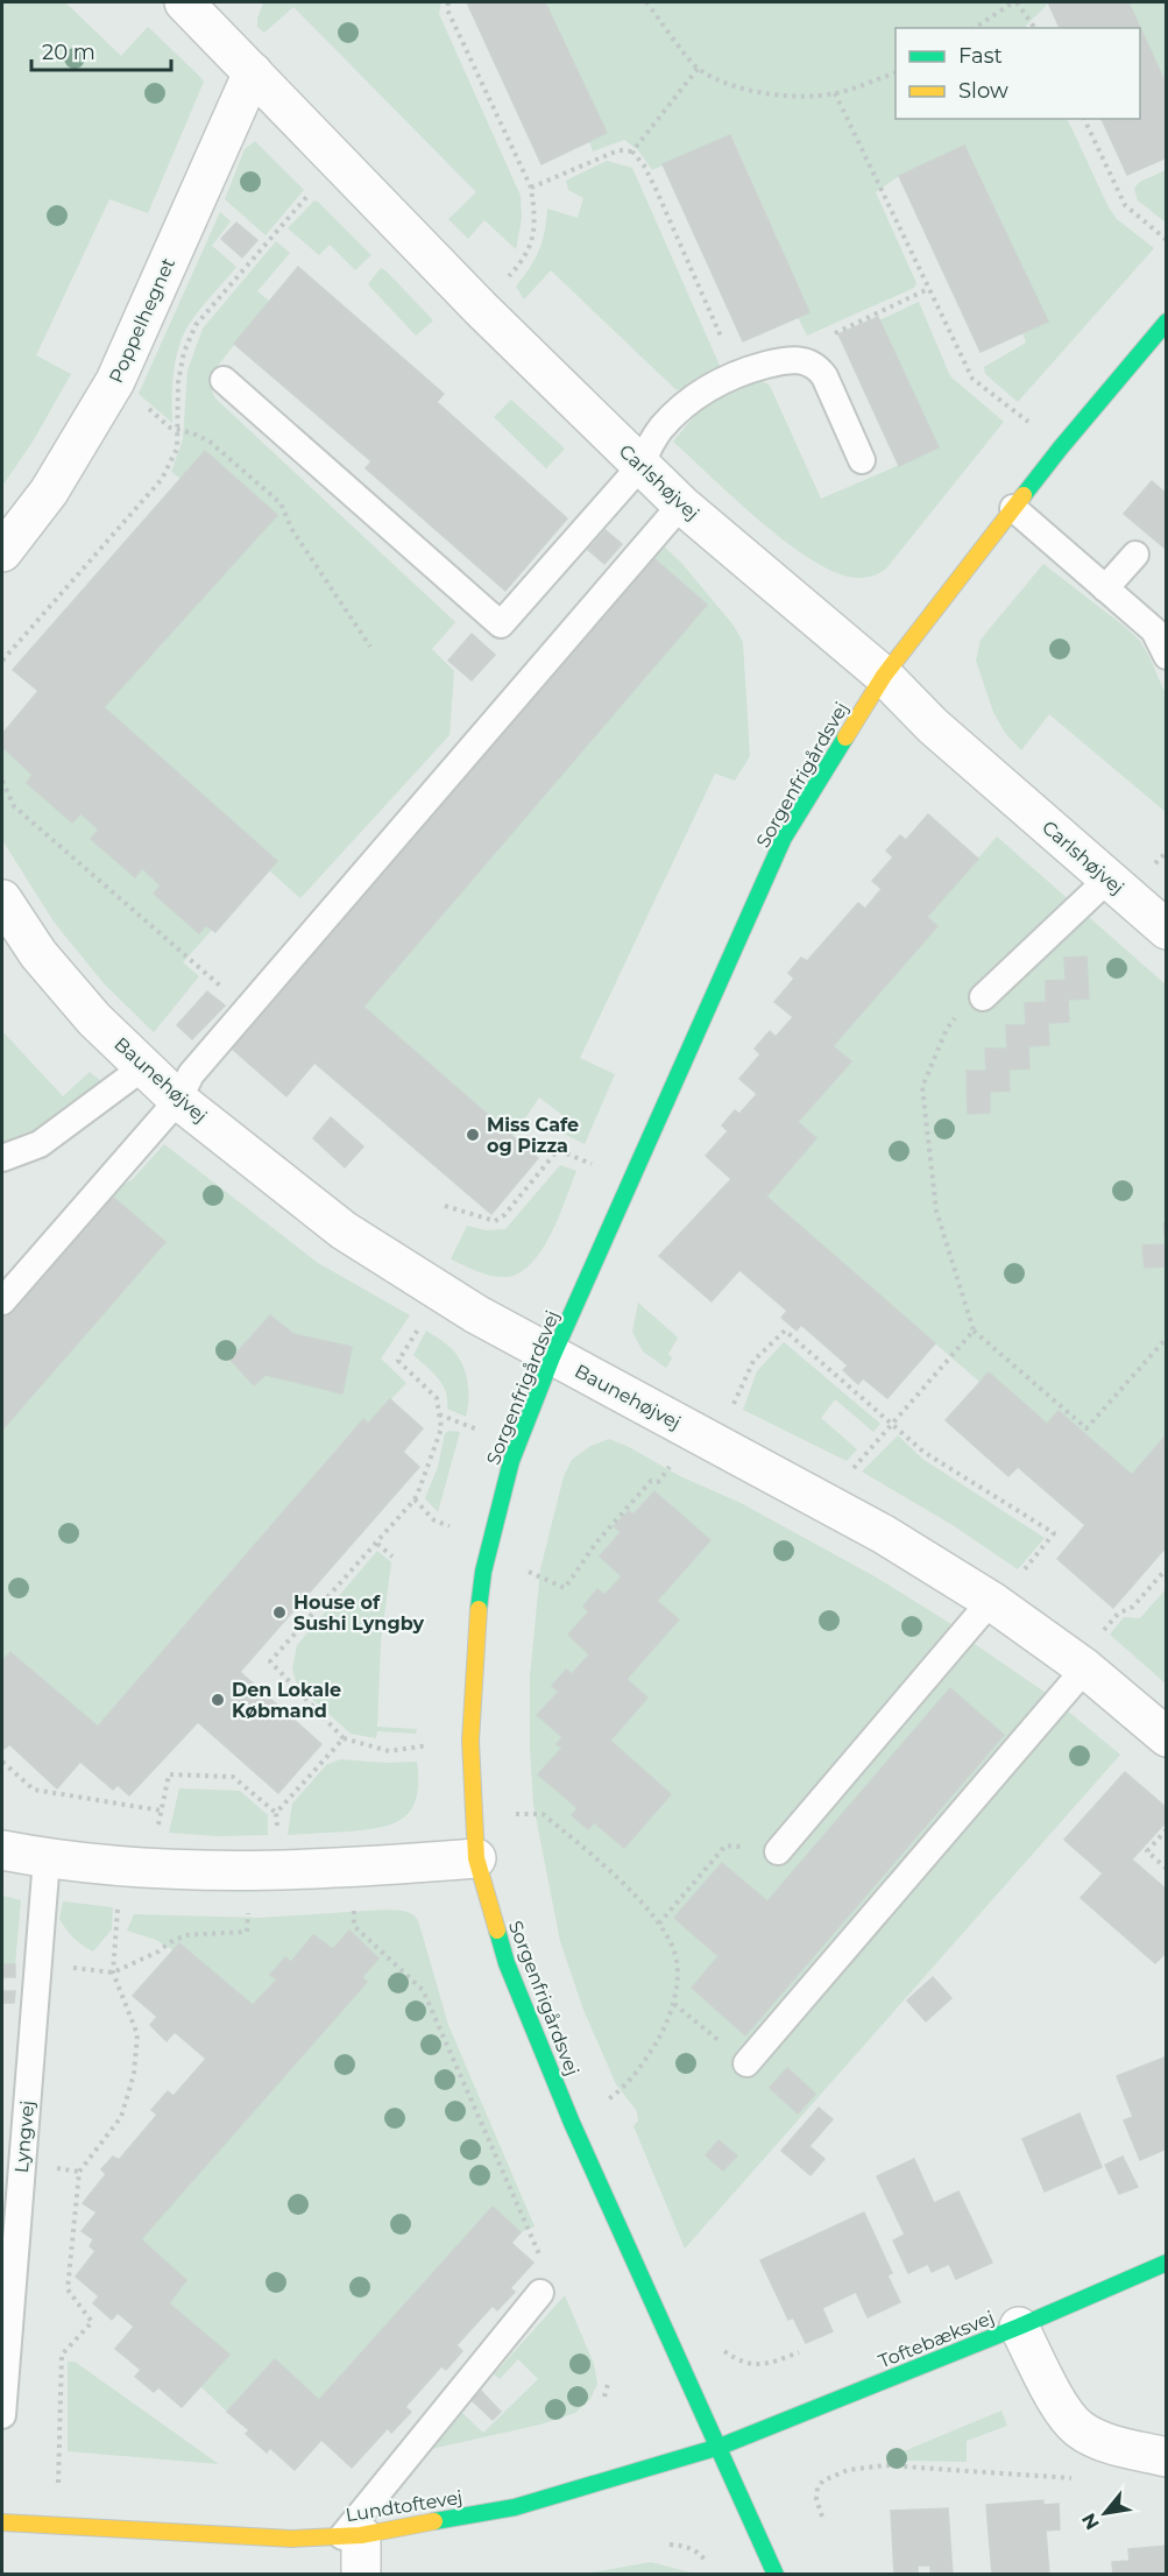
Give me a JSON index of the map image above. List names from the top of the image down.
{
  "streets": {
    "street": [
      "Poppelhegnet",
      "Carlshøjvej",
      "Sorgenfrigårdsvej",
      "Baunehøjvej",
      "Toftebæksvej",
      "Lundtoftevej"
    ],
    "lane": ["Lyngvej"]
  },
  "crossings": [
    ["Poppelhegnet", "Carlshøjvej"],
    ["Carlshøjvej", "Sorgenfrigårdsvej"],
    ["Sorgenfrigårdsvej", "Baunehøjvej"],
    ["Sorgenfrigårdsvej", "Toftebæksvej"],
    ["Sorgenfrigårdsvej", "Lundtoftevej"],
    ["Toftebæksvej", "Lundtoftevej"]
  ],
  "places": ["Miss Cafe og Pizza", "House of Sushi Lyngby", "Den Lokale Købmand"],
  "legend": ["Fast", "Slow"],
  "scale_bar": "20 m",
  "north": "bottom left"
}
